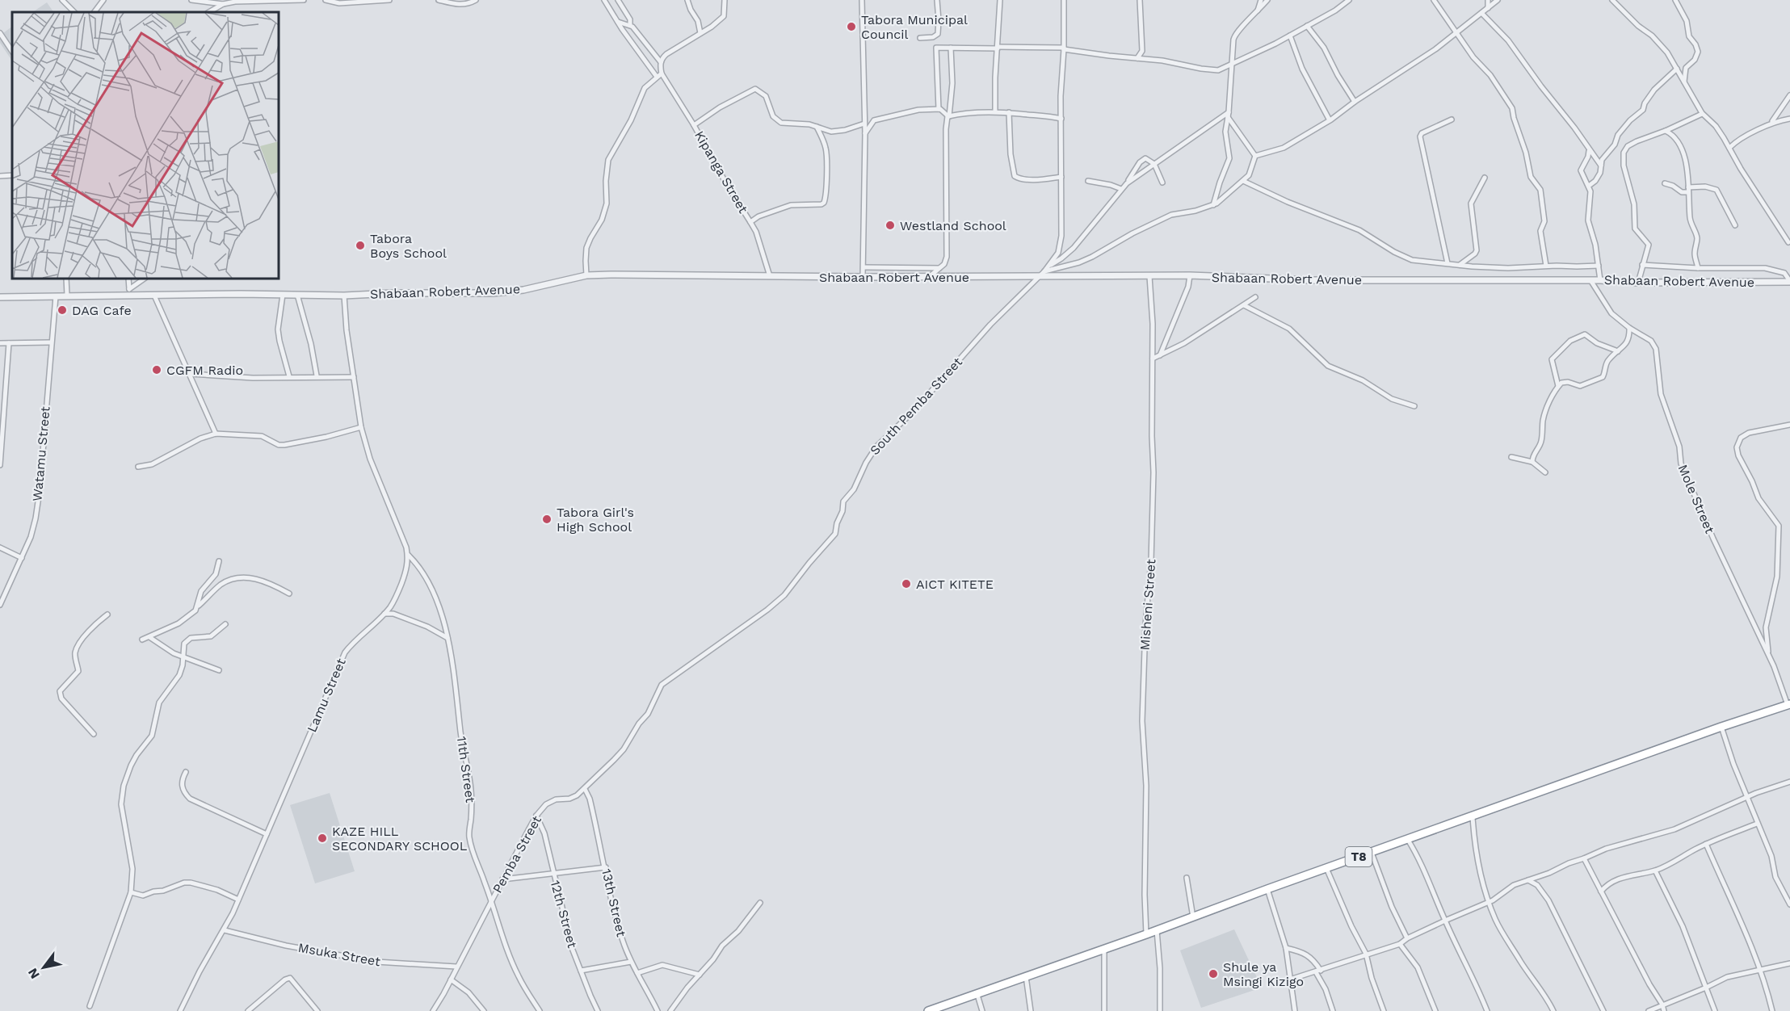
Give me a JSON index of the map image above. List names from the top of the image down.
{
  "streets": {
    "highway": ["T8"],
    "street": [
      "Kipanga Street",
      "Shabaan Robert Avenue",
      "South Pemba Street",
      "Watamu Street",
      "Mole Street",
      "Misheni Street",
      "Lamu Street",
      "11th Street",
      "Pemba Street",
      "13th Street",
      "12th Street",
      "Msuka Street"
    ]
  },
  "crossings": [
    ["Kipanga Street", "Shabaan Robert Avenue"],
    ["Shabaan Robert Avenue", "South Pemba Street"],
    ["Shabaan Robert Avenue", "Watamu Street"],
    ["Shabaan Robert Avenue", "Mole Street"],
    ["Shabaan Robert Avenue", "Misheni Street"],
    ["Shabaan Robert Avenue", "Lamu Street"],
    ["South Pemba Street", "Pemba Street"],
    ["Mole Street", "T8"],
    ["Misheni Street", "T8"],
    ["Lamu Street", "11th Street"],
    ["Lamu Street", "Msuka Street"],
    ["11th Street", "Pemba Street"],
    ["Pemba Street", "13th Street"],
    ["Pemba Street", "12th Street"],
    ["Pemba Street", "Msuka Street"]
  ],
  "places": [
    "Tabora Municipal Council",
    "Westland School",
    "Tabora Boys School",
    "DAG Cafe",
    "CGFM Radio",
    "Tabora Girl's High School",
    "AICT KITETE",
    "KAZE HILL SECONDARY SCHOOL",
    "Shule ya Msingi Kizigo"
  ],
  "north": "bottom left"
}
